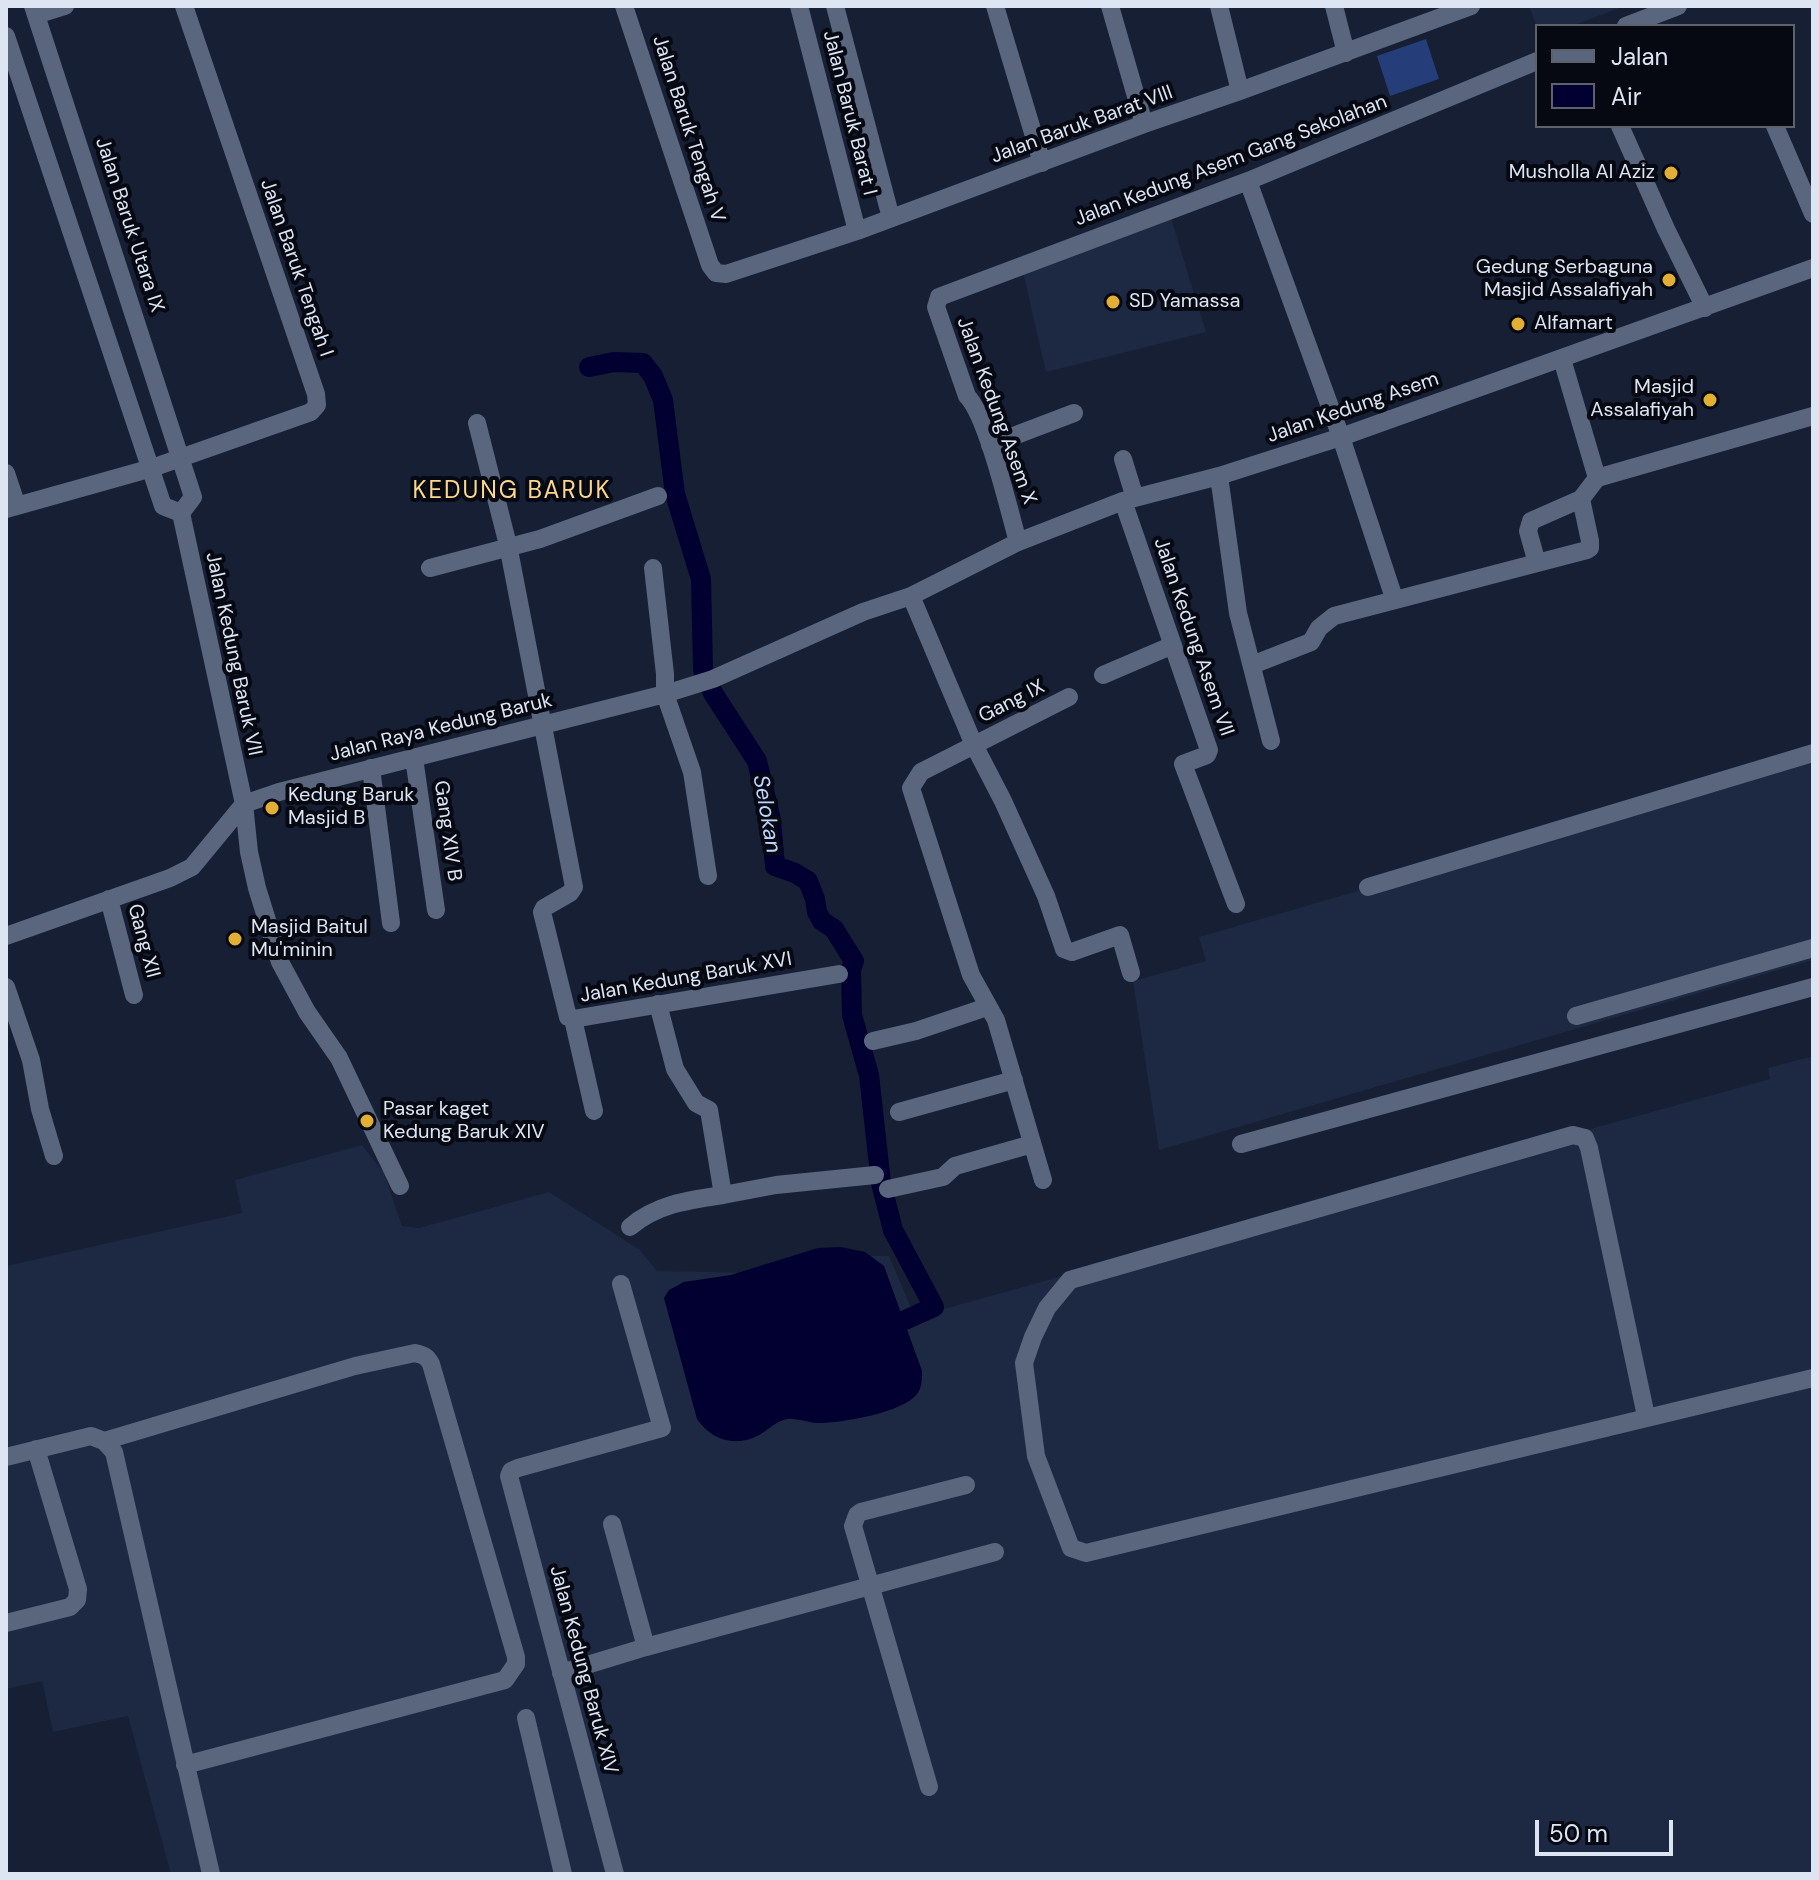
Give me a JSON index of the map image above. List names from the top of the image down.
{
  "streets": {
    "street": [
      "Jalan Baruk Barat I",
      "Jalan Baruk Barat VIII",
      "Jalan Baruk Tengah V",
      "Jalan Kedung Asem Gang Sekolahan",
      "Jalan Baruk Utara IX",
      "Jalan Baruk Tengah I",
      "Jalan Kedung Asem",
      "Jalan Kedung Asem X",
      "Jalan Kedung Asem VII",
      "Jalan Kedung Baruk VII",
      "Gang IX",
      "Jalan Raya Kedung Baruk",
      "Gang XIV B",
      "Gang XII",
      "Jalan Kedung Baruk XVI",
      "Jalan Kedung Baruk XIV"
    ]
  },
  "crossings": [
    ["Jalan Baruk Barat I", "Jalan Baruk Barat VIII"],
    ["Jalan Baruk Barat VIII", "Jalan Baruk Tengah V"],
    ["Jalan Kedung Asem Gang Sekolahan", "Jalan Kedung Asem X"],
    ["Jalan Baruk Utara IX", "Jalan Baruk Tengah I"],
    ["Jalan Baruk Utara IX", "Jalan Kedung Baruk VII"],
    ["Jalan Baruk Tengah I", "Jalan Kedung Baruk VII"],
    ["Jalan Kedung Asem", "Jalan Kedung Asem X"],
    ["Jalan Kedung Asem", "Jalan Kedung Asem VII"],
    ["Jalan Kedung Asem", "Jalan Raya Kedung Baruk"],
    ["Jalan Kedung Baruk VII", "Jalan Raya Kedung Baruk"],
    ["Jalan Raya Kedung Baruk", "Gang XIV B"],
    ["Jalan Raya Kedung Baruk", "Jalan Kedung Baruk XVI"]
  ],
  "districts": ["KEDUNG BARUK"],
  "water": ["Selokan"],
  "places": [
    "Musholla Al Aziz",
    "Gedung Serbaguna Masjid Assalafiyah",
    "SD Yamassa",
    "Alfamart",
    "Masjid Assalafiyah",
    "Kedung Baruk Masjid B",
    "Masjid Baitul Mu'minin",
    "Pasar kaget Kedung Baruk XIV"
  ],
  "legend": ["Jalan", "Air"],
  "scale_bar": "50 m"
}
